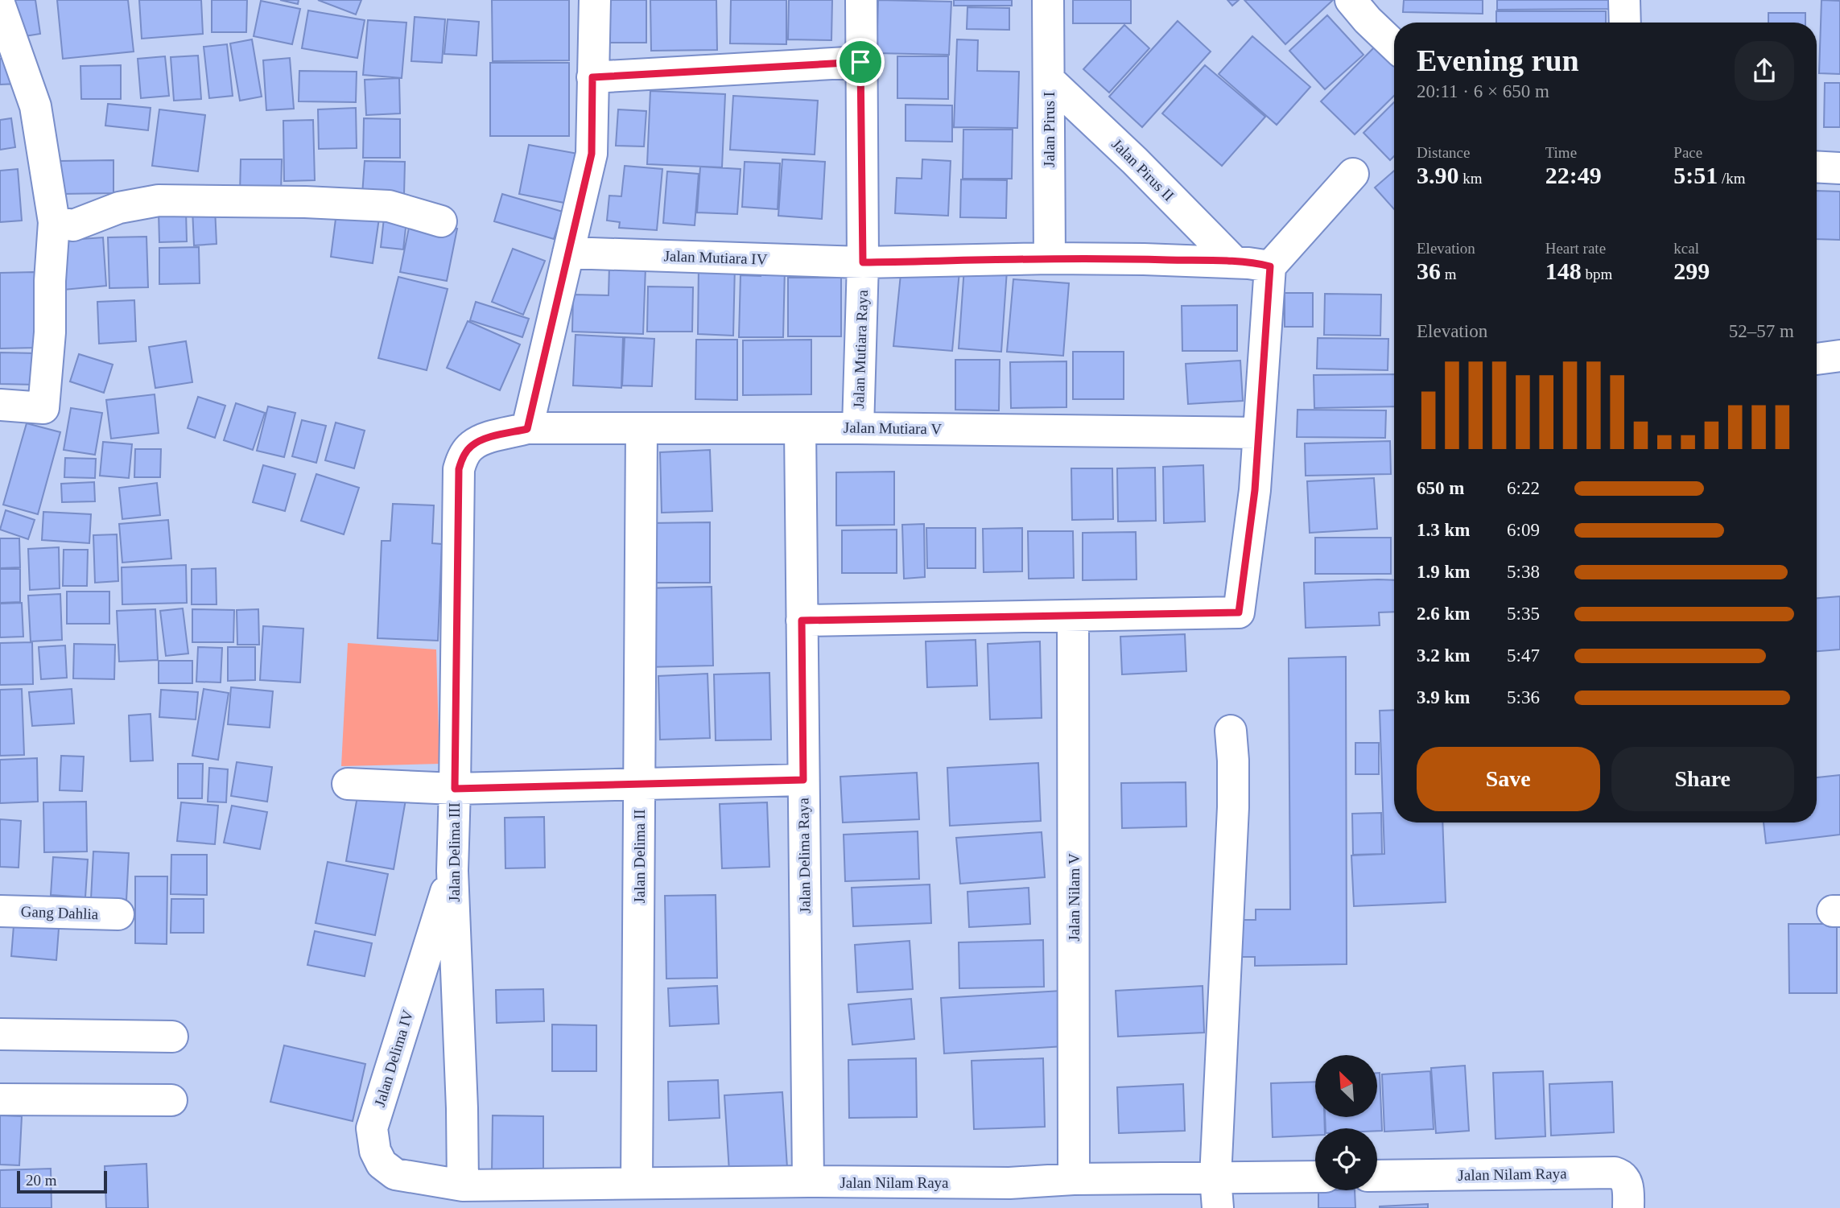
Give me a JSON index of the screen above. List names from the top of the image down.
{
  "streets": {
    "street": [
      "Jalan Pirus I",
      "Jalan Pirus II",
      "Jalan Mutiara IV",
      "Jalan Mutiara Raya",
      "Jalan Mutiara V",
      "Jalan Delima III",
      "Jalan Delima Raya",
      "Jalan Delima II",
      "Jalan Nilam V",
      "Gang Dahlia",
      "Jalan Delima IV",
      "Jalan Nilam Raya"
    ]
  },
  "crossings": [
    ["Jalan Pirus I", "Jalan Pirus II"],
    ["Jalan Pirus I", "Jalan Mutiara IV"],
    ["Jalan Pirus II", "Jalan Mutiara IV"],
    ["Jalan Mutiara IV", "Jalan Mutiara Raya"],
    ["Jalan Mutiara Raya", "Jalan Mutiara V"],
    ["Jalan Mutiara V", "Jalan Delima III"],
    ["Jalan Mutiara V", "Jalan Delima Raya"],
    ["Jalan Mutiara V", "Jalan Delima II"],
    ["Jalan Delima III", "Jalan Delima IV"],
    ["Jalan Delima III", "Jalan Nilam Raya"],
    ["Jalan Delima Raya", "Jalan Nilam Raya"],
    ["Jalan Delima II", "Jalan Nilam Raya"],
    ["Jalan Nilam V", "Jalan Nilam Raya"],
    ["Jalan Delima IV", "Jalan Nilam Raya"]
  ],
  "scale_bar": "20 m",
  "north": "top left",
  "page": {
    "heading": ["Evening run", "20:11 · 6 × 650 m"],
    "stats": [
      ["Distance", "3.90 km"],
      ["Time", "22:49"],
      ["Pace", "5:51 /km"],
      ["Elevation", "36 m"],
      ["Heart rate", "148 bpm"],
      ["kcal", "299"]
    ],
    "chart": ["Elevation", "52–57 m"],
    "list": [
      {
        "name": "650 m",
        "note": "6:22"
      },
      {
        "name": "1.3 km",
        "note": "6:09"
      },
      {
        "name": "1.9 km",
        "note": "5:38"
      },
      {
        "name": "2.6 km",
        "note": "5:35"
      },
      {
        "name": "3.2 km",
        "note": "5:47"
      },
      {
        "name": "3.9 km",
        "note": "5:36"
      }
    ],
    "buttons": ["Save", "Share"],
    "scale": "20 m"
  }
}
